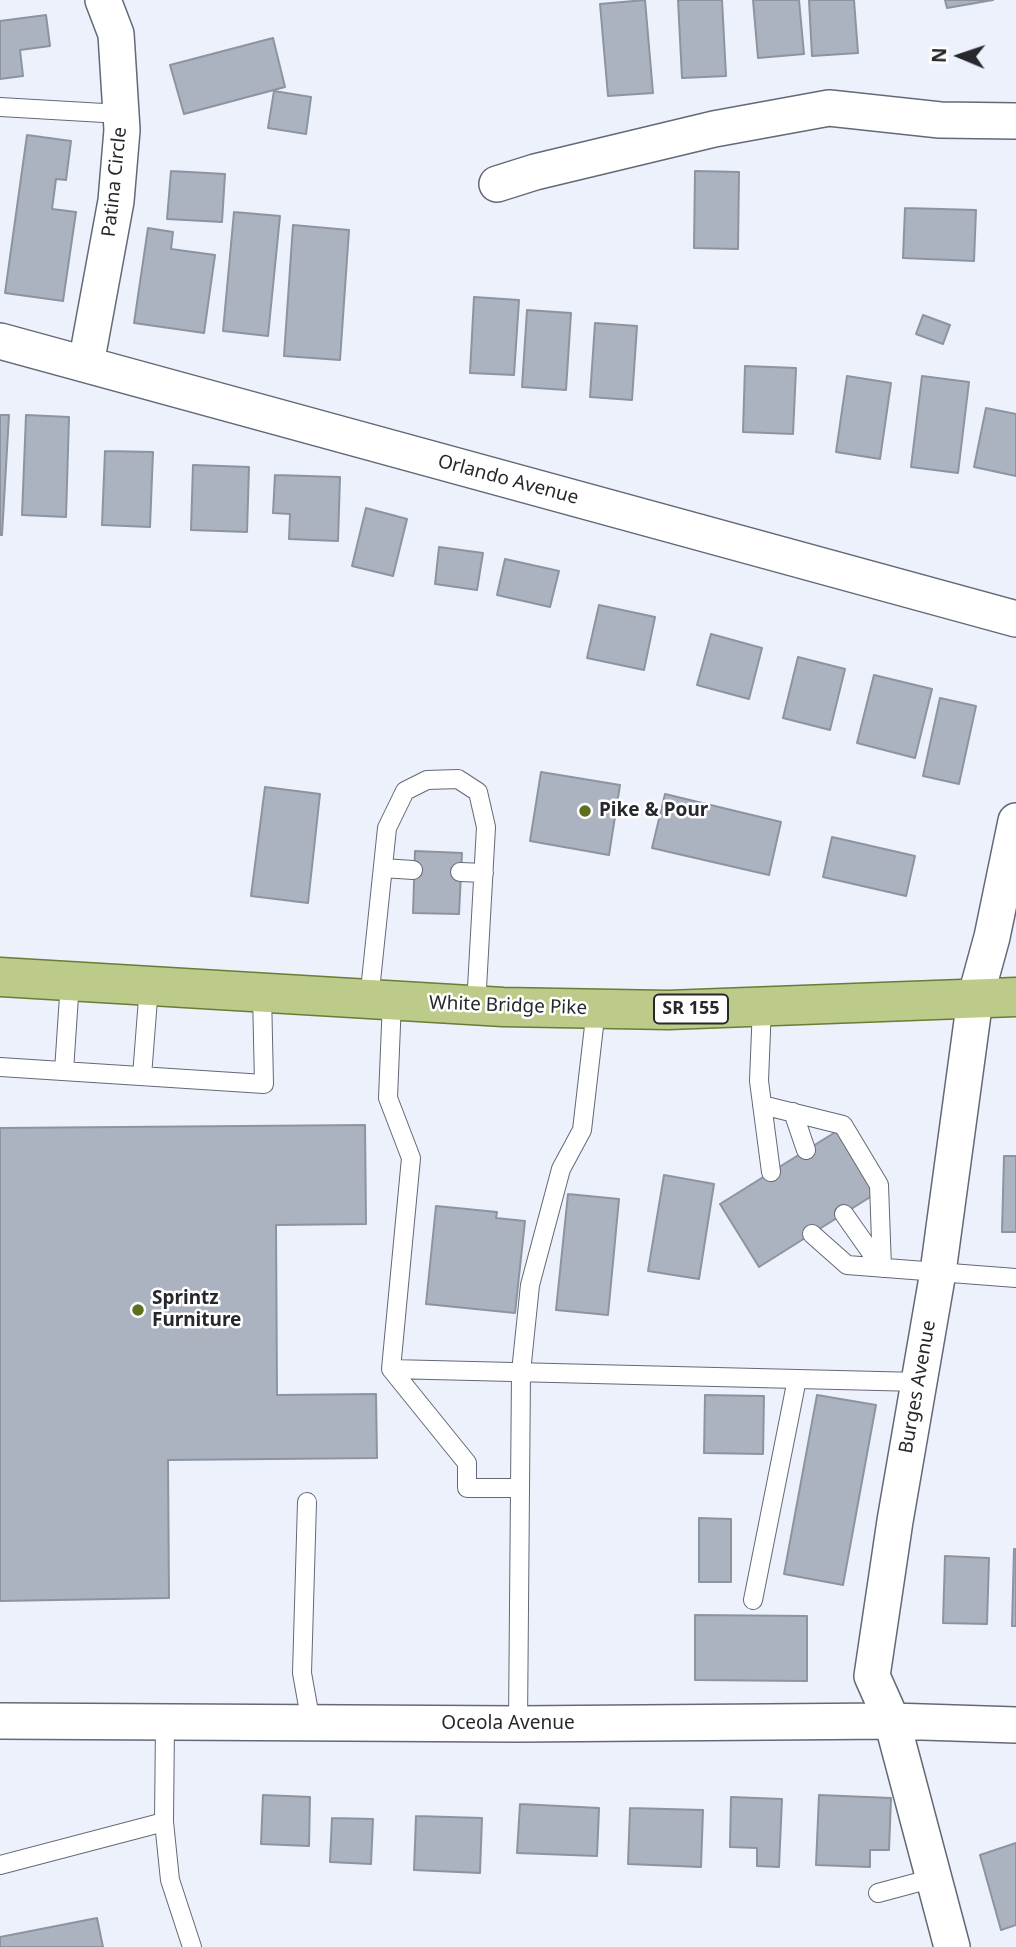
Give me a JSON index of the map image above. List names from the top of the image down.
{
  "streets": {
    "main road": ["White Bridge Pike", "SR 155"],
    "street": [
      "Patina Circle",
      "Orlando Avenue",
      "Burges Avenue",
      "Oceola Avenue"
    ]
  },
  "crossings": [
    ["Patina Circle", "Orlando Avenue"],
    ["White Bridge Pike", "Burges Avenue"],
    ["Burges Avenue", "Oceola Avenue"]
  ],
  "places": ["Pike & Pour", "Sprintz Furniture"],
  "north": "left"
}
